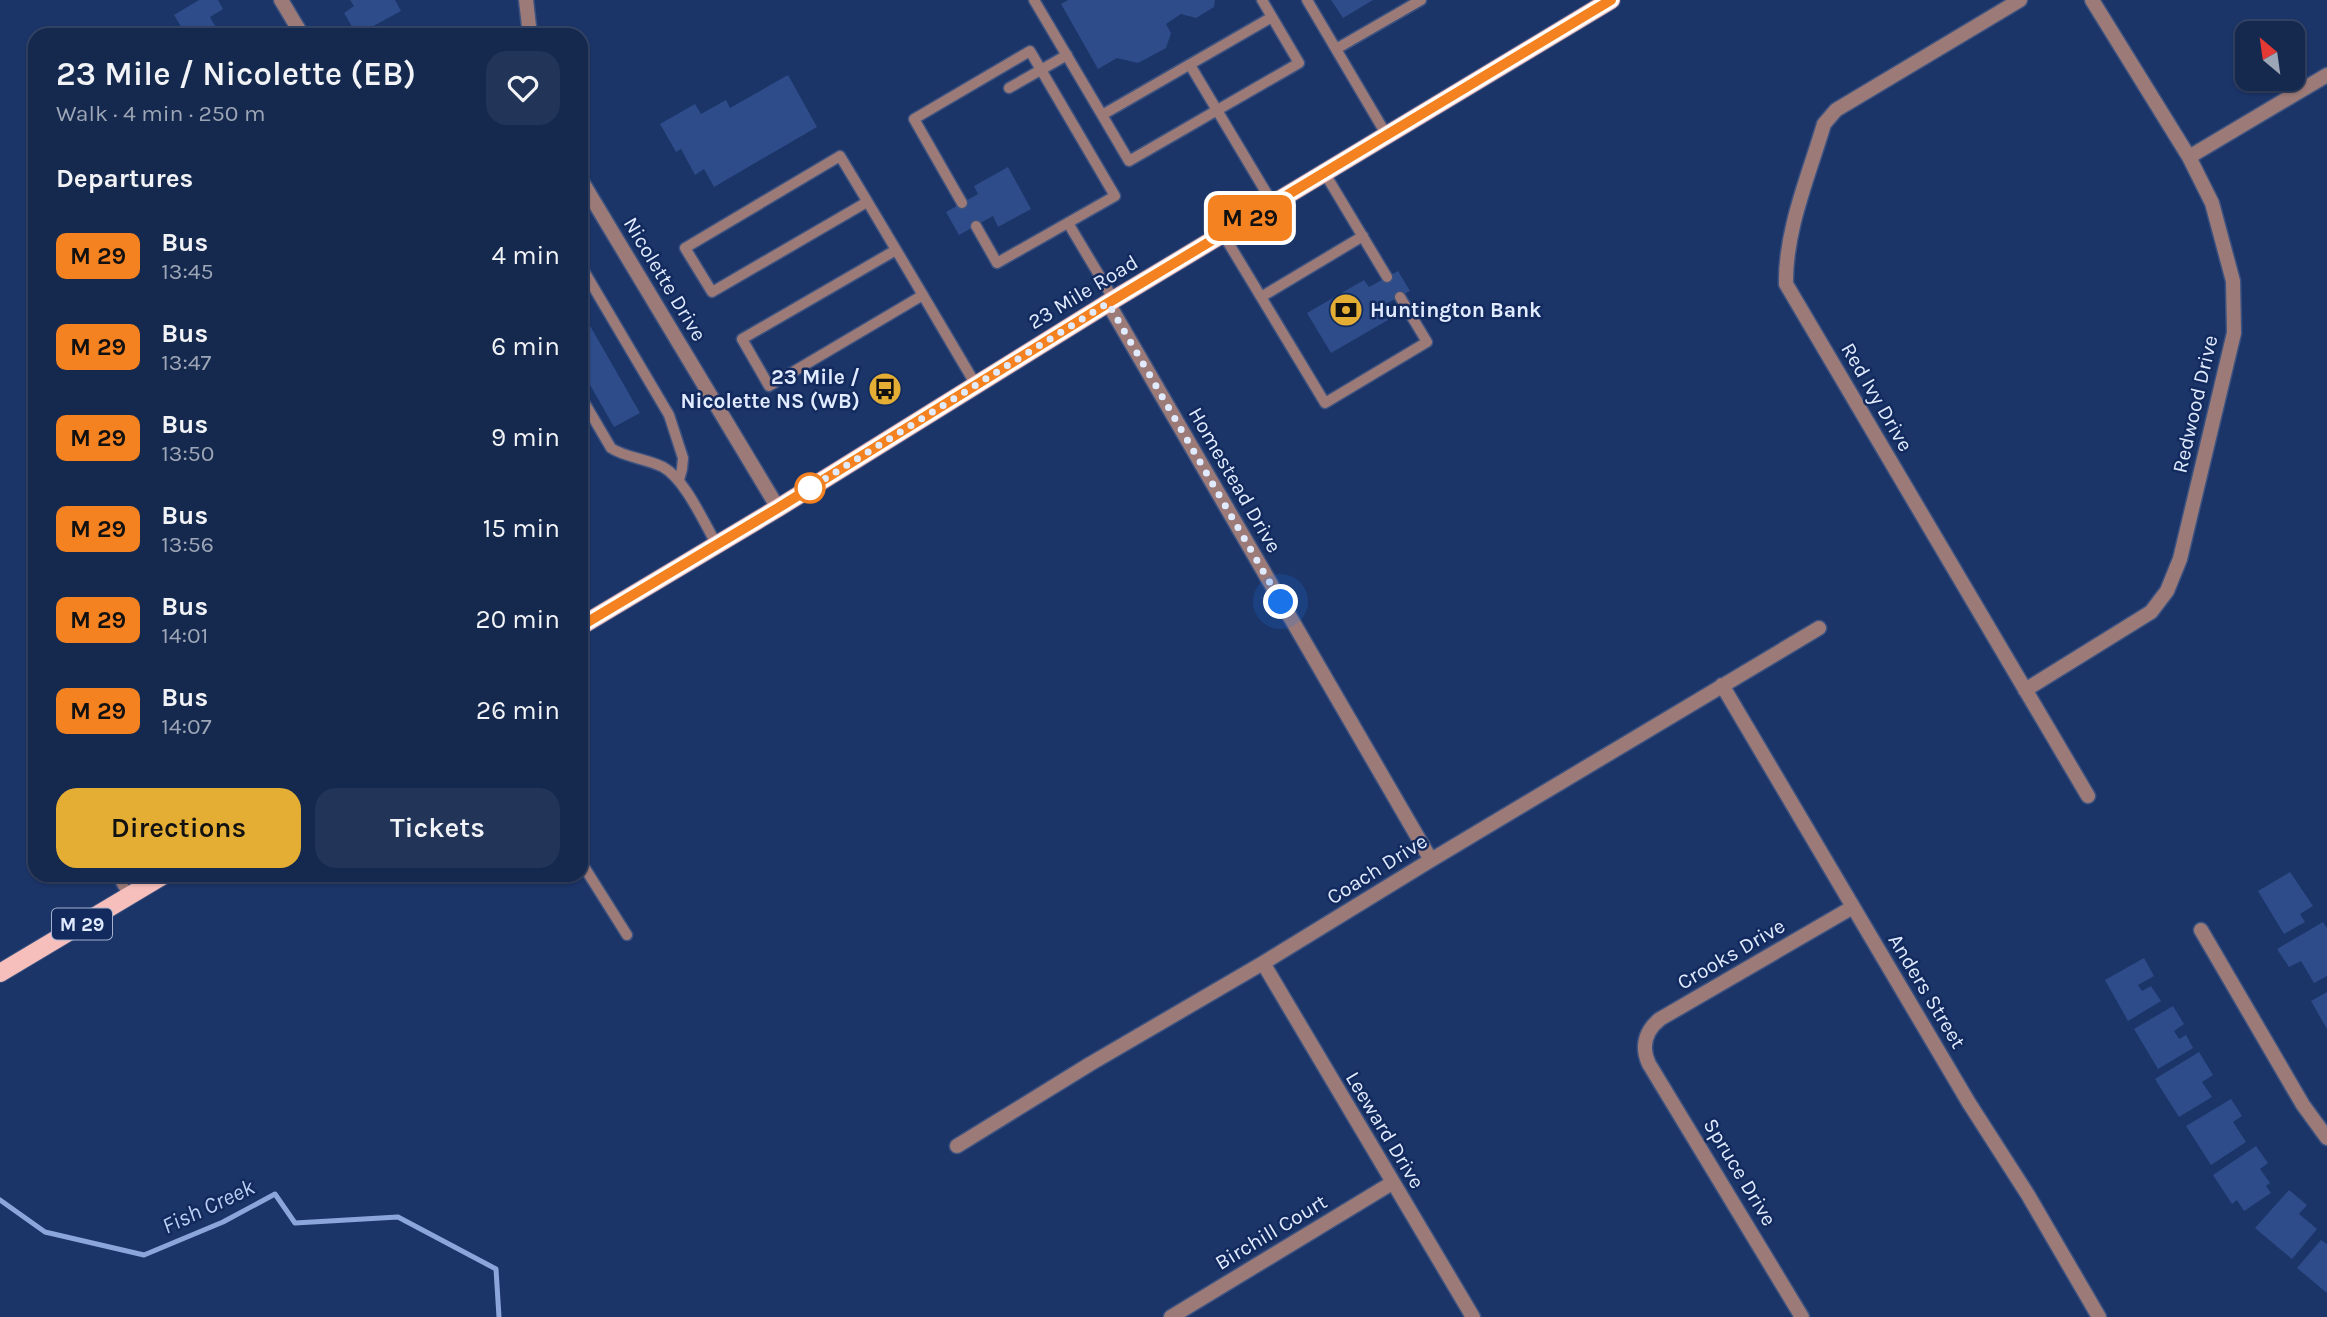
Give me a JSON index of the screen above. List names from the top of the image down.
{
  "streets": {
    "main road": ["23 Mile Road", "M 29"],
    "street": [
      "Nicolette Drive",
      "Red Ivy Drive",
      "Redwood Drive",
      "Homestead Drive",
      "Coach Drive",
      "Crooks Drive",
      "Anders Street",
      "Leeward Drive",
      "Spruce Drive",
      "Birchill Court"
    ]
  },
  "crossings": [
    ["Nicolette Drive", "23 Mile Road"],
    ["23 Mile Road", "Homestead Drive"],
    ["Red Ivy Drive", "Redwood Drive"],
    ["Homestead Drive", "Coach Drive"],
    ["Coach Drive", "Anders Street"],
    ["Coach Drive", "Leeward Drive"],
    ["Crooks Drive", "Anders Street"],
    ["Crooks Drive", "Spruce Drive"],
    ["Leeward Drive", "Birchill Court"]
  ],
  "water": ["Fish Creek"],
  "places": {
    "bank": ["Huntington Bank"],
    "bus stop": ["23 Mile / Nicolette NS (WB)"]
  },
  "north": "top left",
  "page": {
    "on_map": "M 29",
    "heading": [
      ["23 Mile / Nicolette (EB)", "Walk · 4 min · 250 m"],
      "Departures"
    ],
    "list": [
      {
        "mark": "M 29",
        "name": "Bus",
        "note": "13:45",
        "value": "4 min"
      },
      {
        "mark": "M 29",
        "name": "Bus",
        "note": "13:47",
        "value": "6 min"
      },
      {
        "mark": "M 29",
        "name": "Bus",
        "note": "13:50",
        "value": "9 min"
      },
      {
        "mark": "M 29",
        "name": "Bus",
        "note": "13:56",
        "value": "15 min"
      },
      {
        "mark": "M 29",
        "name": "Bus",
        "note": "14:01",
        "value": "20 min"
      },
      {
        "mark": "M 29",
        "name": "Bus",
        "note": "14:07",
        "value": "26 min"
      }
    ],
    "buttons": ["Directions", "Tickets"]
  }
}
